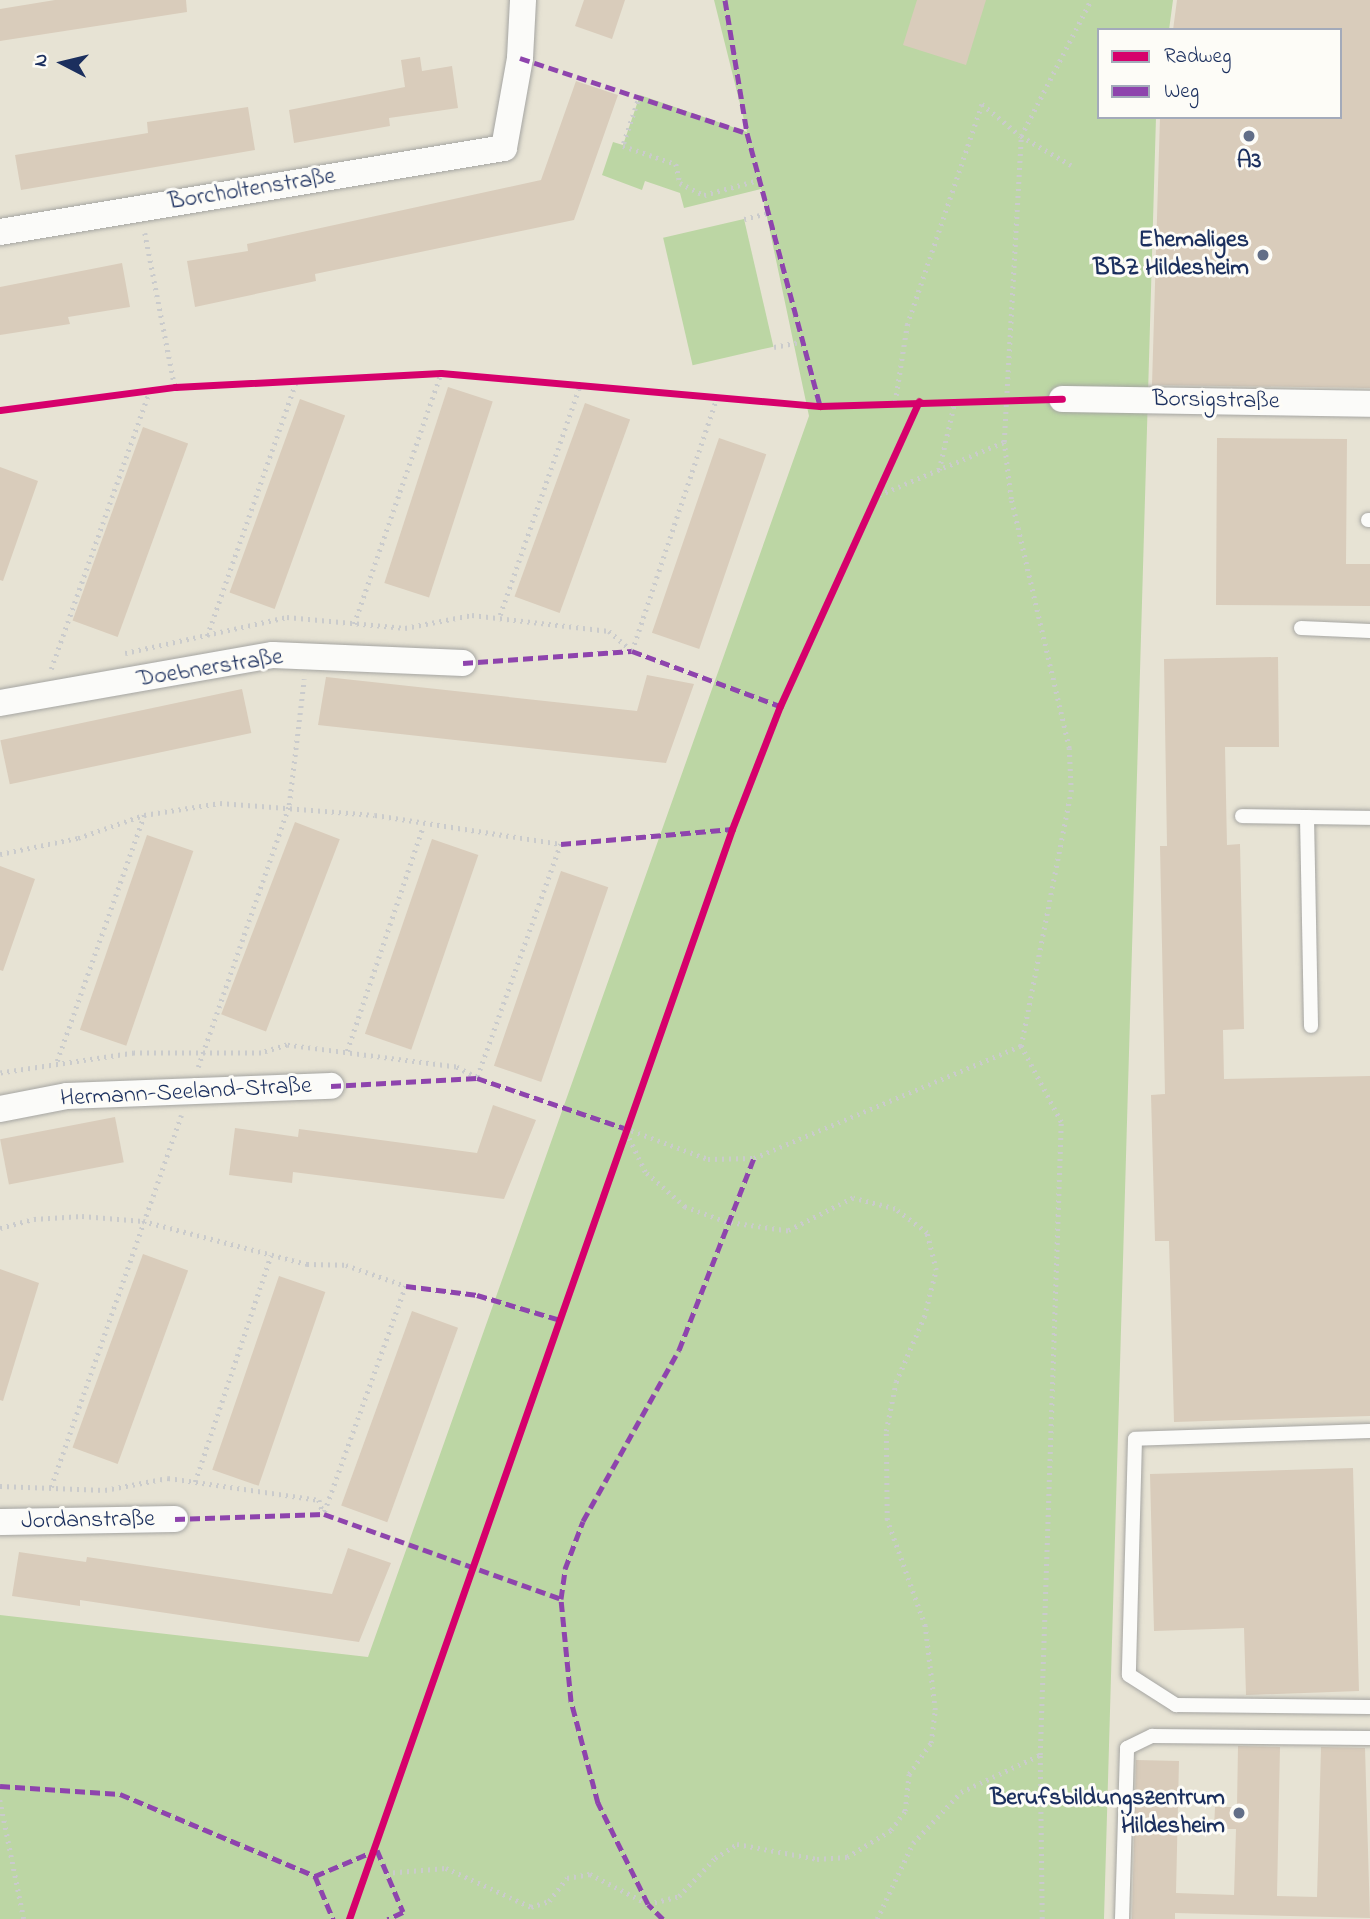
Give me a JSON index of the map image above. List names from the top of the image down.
{
  "streets": {
    "street": [
      "Borcholtenstraße",
      "Borsigstraße",
      "Doebnerstraße",
      "Hermann-Seeland-Straße",
      "Jordanstraße"
    ]
  },
  "places": ["A3", "Ehemaliges BBZ Hildesheim", "Berufsbildungszentrum Hildesheim"],
  "legend": ["Radweg", "Weg"],
  "north": "left"
}
